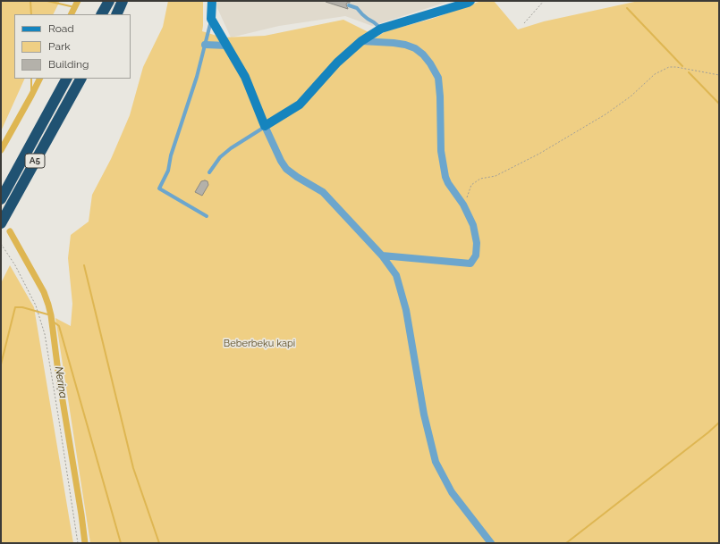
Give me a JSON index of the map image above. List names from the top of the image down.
{
  "streets": {
    "highway": ["A5"]
  },
  "water": ["Neriņa"],
  "parks": ["Beberbeķu kapi"],
  "legend": ["Road", "Park", "Building"]
}
